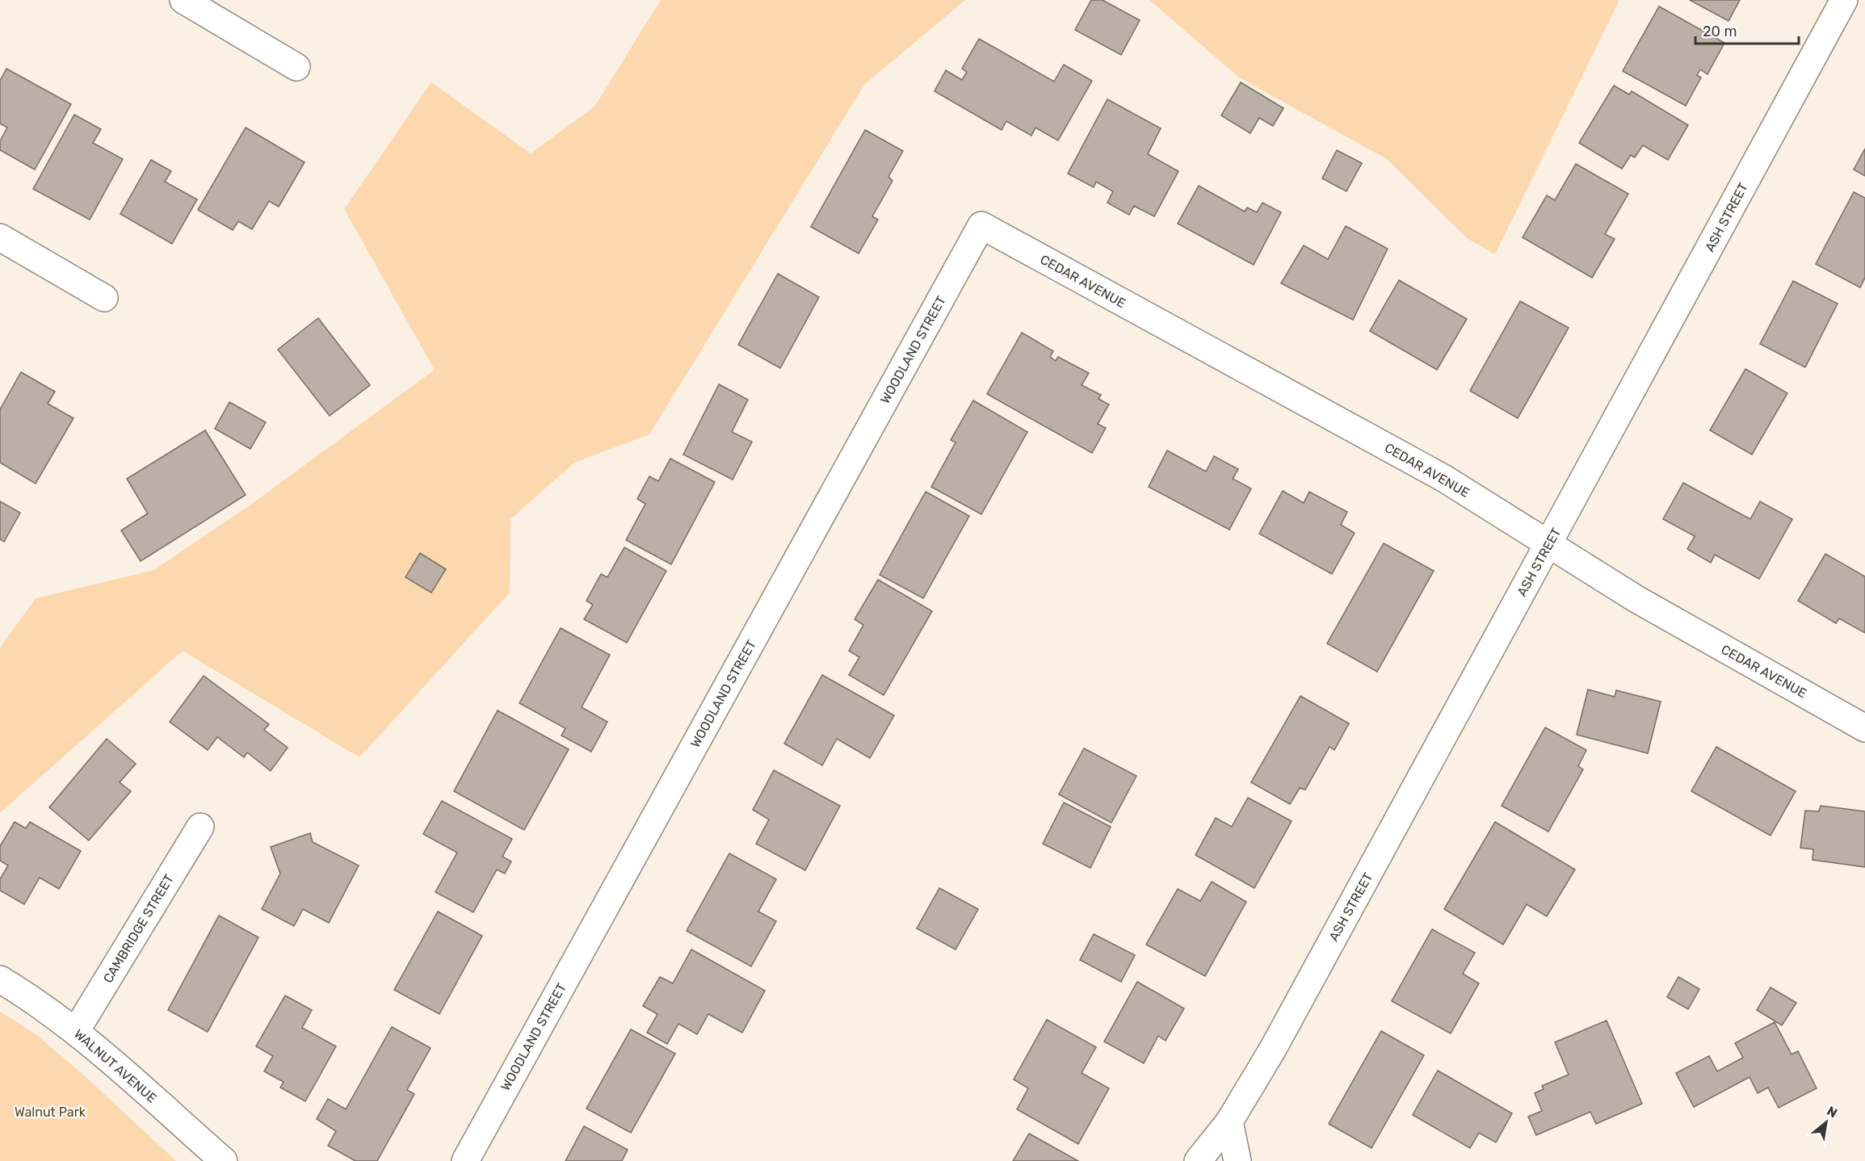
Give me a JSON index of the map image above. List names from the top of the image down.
{
  "streets": {
    "street": [
      "ASH STREET",
      "CEDAR AVENUE",
      "WOODLAND STREET",
      "CAMBRIDGE STREET",
      "WALNUT AVENUE"
    ]
  },
  "crossings": [
    ["ASH STREET", "CEDAR AVENUE"],
    ["CEDAR AVENUE", "WOODLAND STREET"],
    ["CAMBRIDGE STREET", "WALNUT AVENUE"]
  ],
  "parks": ["Walnut Park"],
  "scale_bar": "20 m",
  "north": "top right"
}
